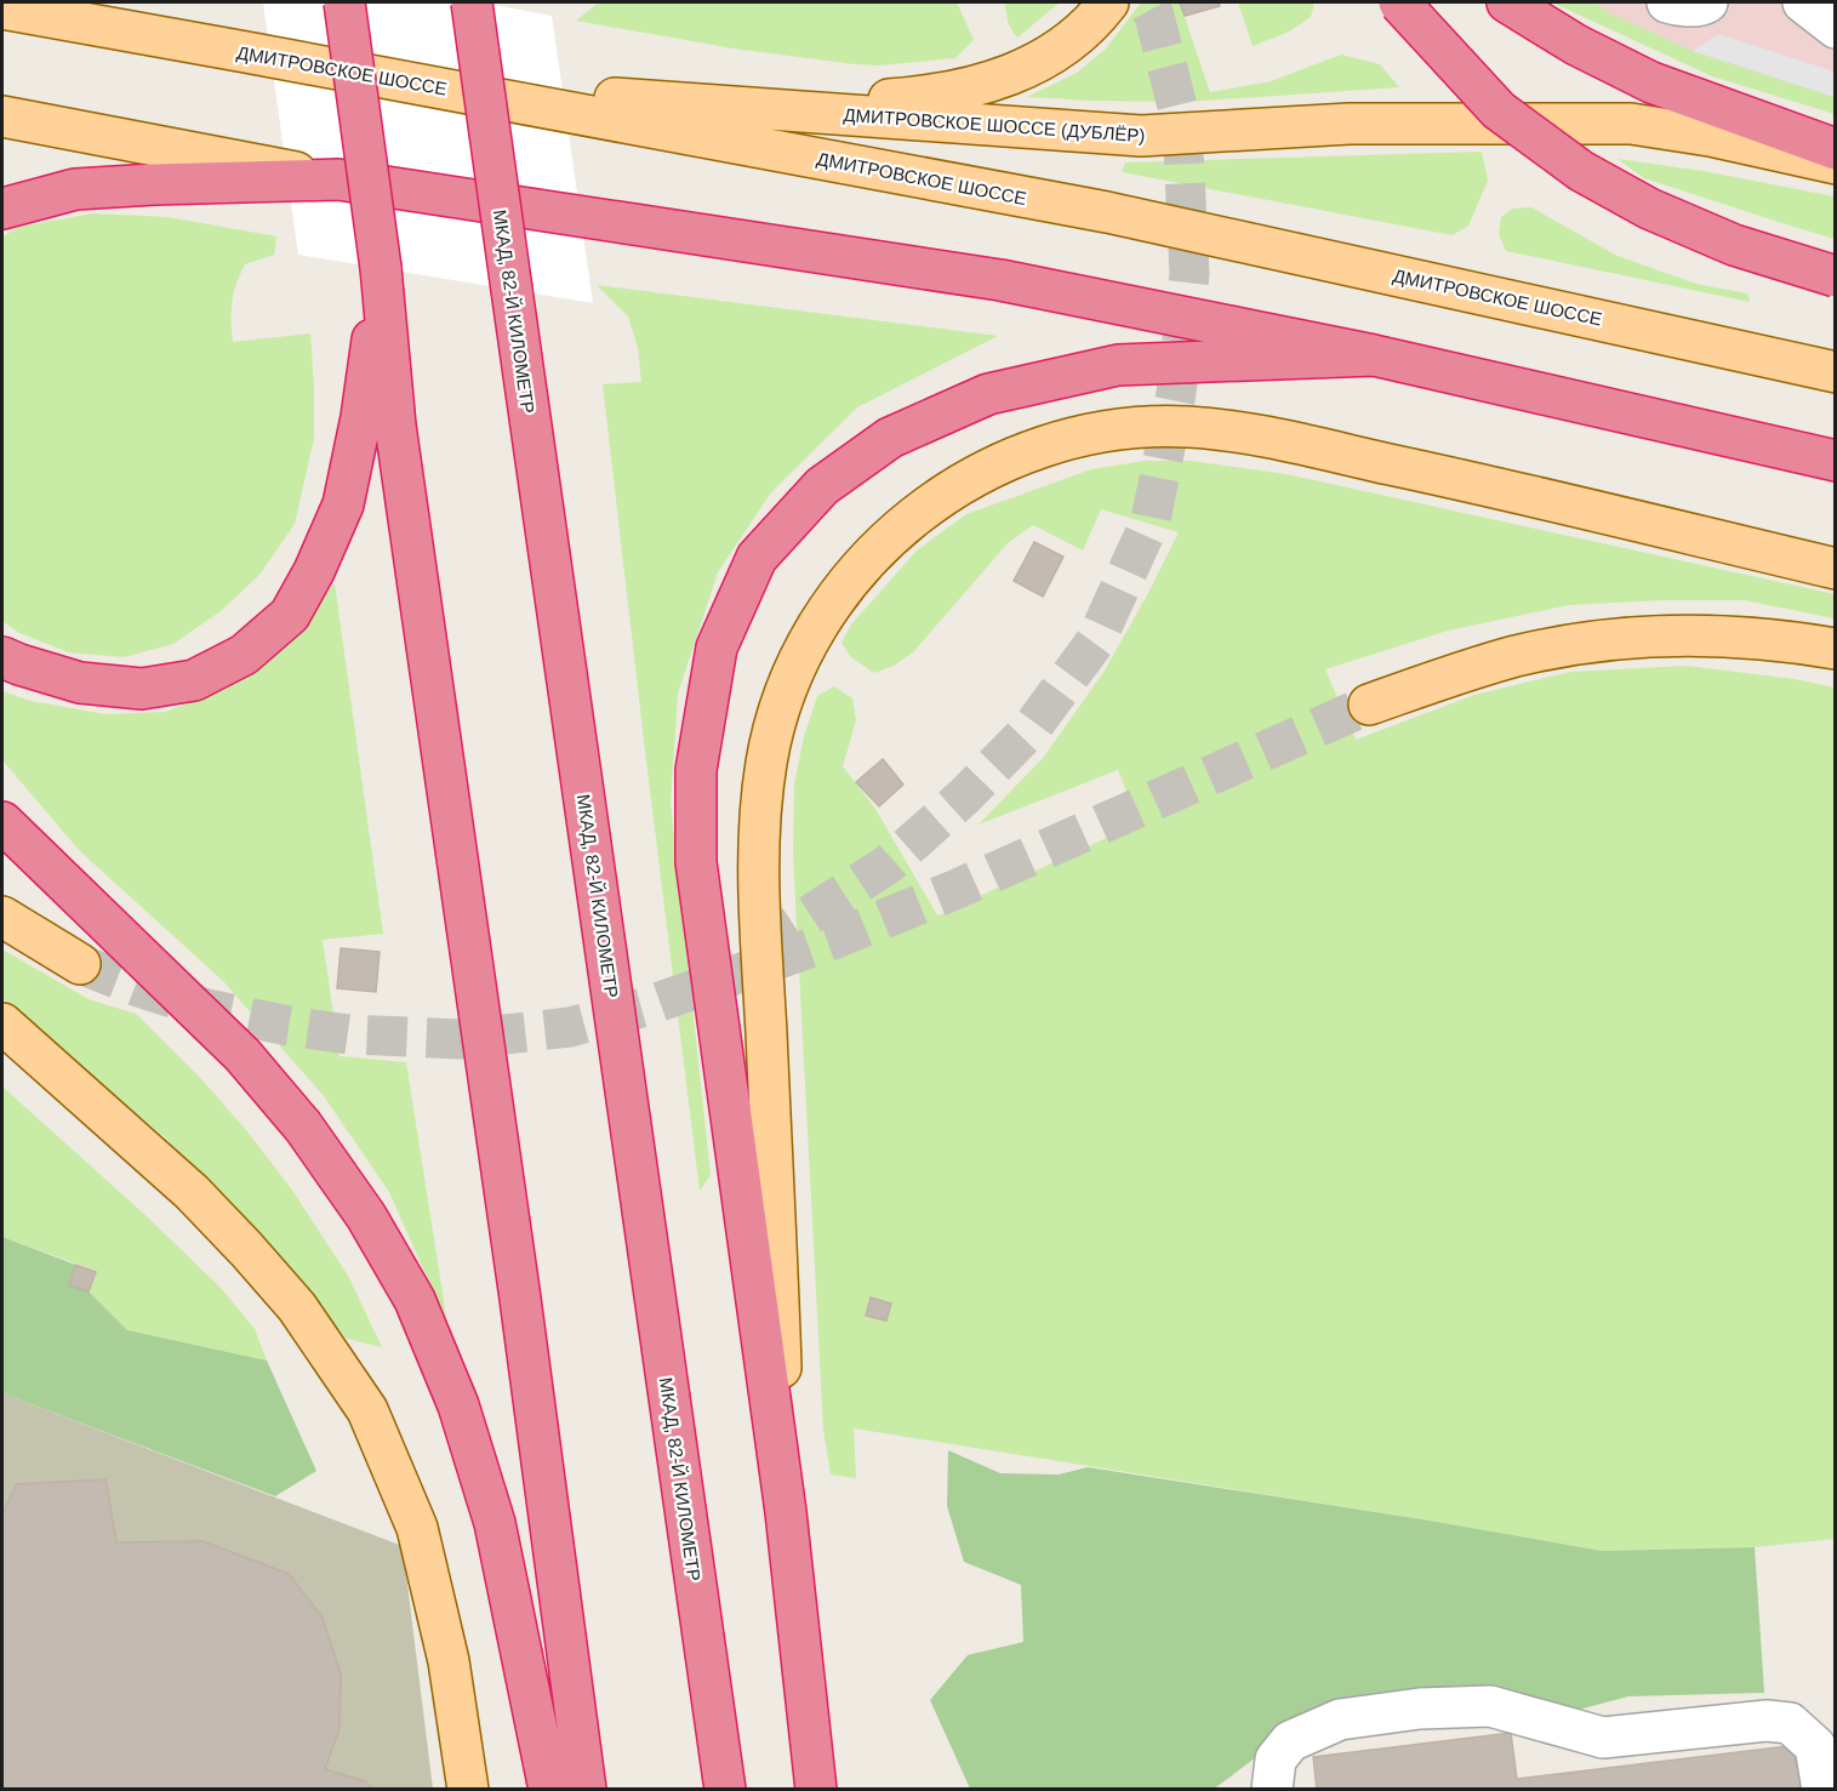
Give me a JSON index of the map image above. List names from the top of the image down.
{
  "streets": {
    "highway": ["МКАД, 82-Й КИЛОМЕТР"],
    "main road": ["ДМИТРОВСКОЕ ШОССЕ", "ДМИТРОВСКОЕ ШОССЕ (ДУБЛЁР)"]
  },
  "crossings": [
    ["ДМИТРОВСКОЕ ШОССЕ", "ДМИТРОВСКОЕ ШОССЕ (ДУБЛЁР)"]
  ]
}
